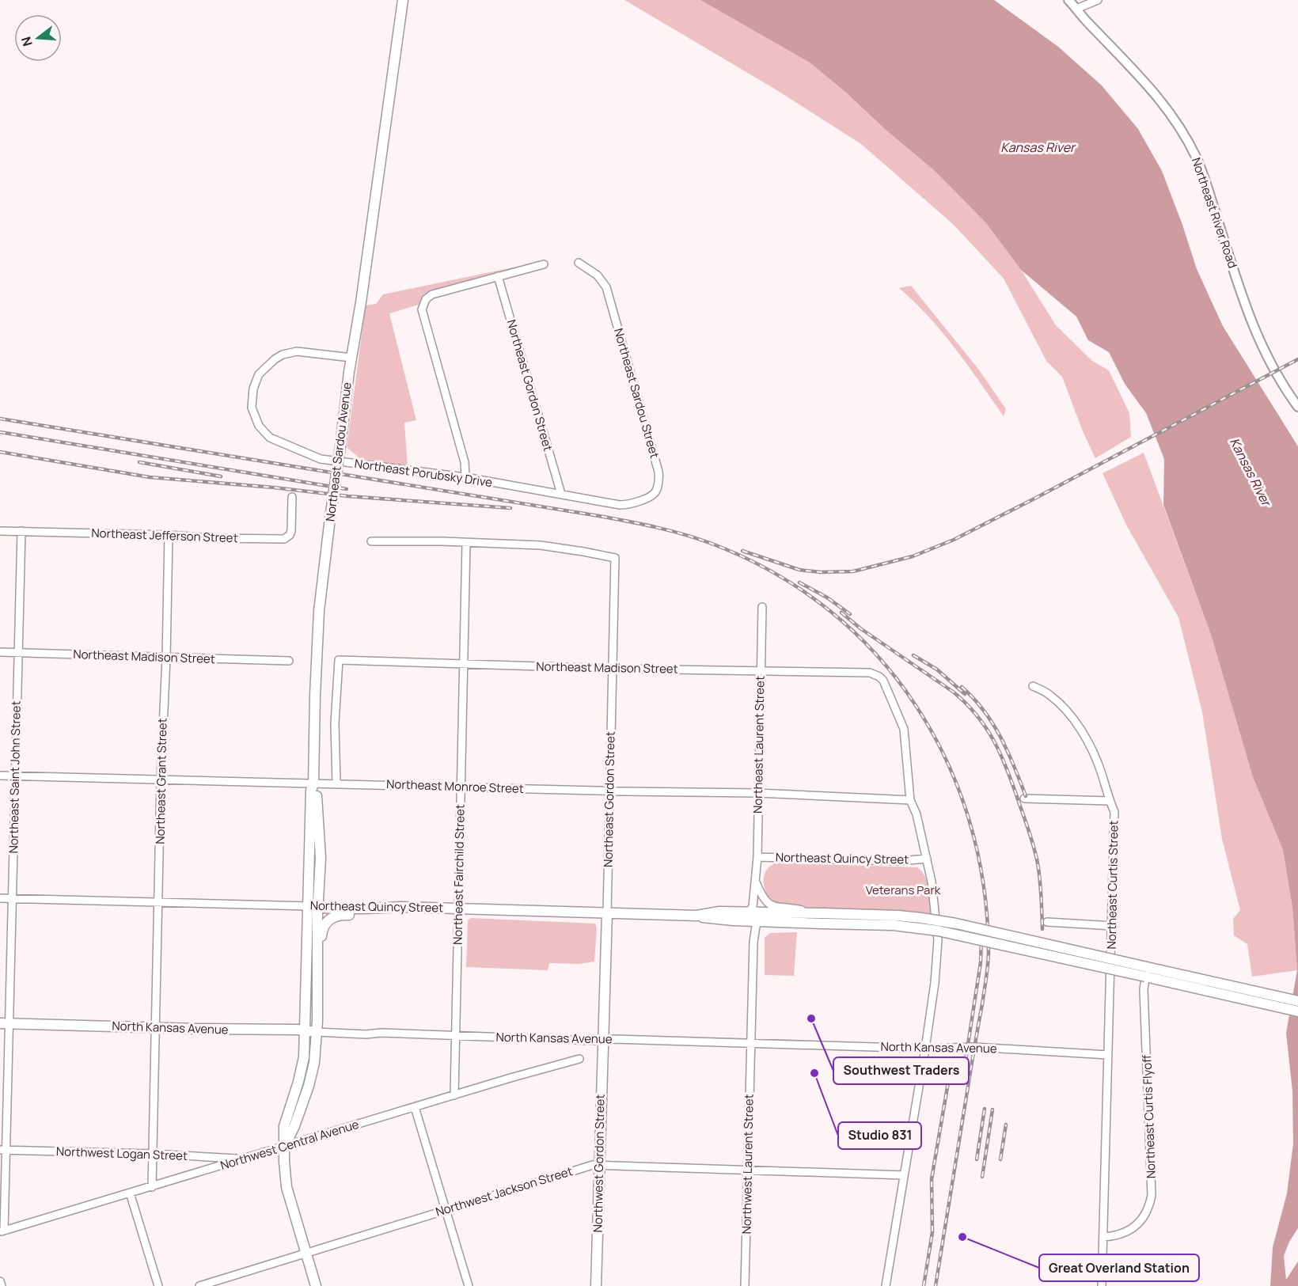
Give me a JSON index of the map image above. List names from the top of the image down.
{
  "streets": {
    "main road": [
      "Northeast Gordon Street",
      "Northeast Sardou Avenue",
      "Northeast Quincy Street",
      "North Kansas Avenue",
      "Northwest Gordon Street"
    ],
    "street": [
      "Northeast River Road",
      "Northeast Sardou Street",
      "Northeast Porubsky Drive",
      "Northeast Jefferson Street",
      "Northeast Madison Street",
      "Northeast Laurent Street",
      "Northeast Saint John Street",
      "Northeast Grant Street",
      "Northeast Monroe Street",
      "Northeast Fairchild Street",
      "Northeast Curtis Street",
      "Northeast Curtis Flyoff",
      "Northwest Central Avenue",
      "Northwest Logan Street",
      "Northwest Laurent Street",
      "Northwest Jackson Street"
    ]
  },
  "crossings": [
    ["Northeast Gordon Street", "Northeast Porubsky Drive"],
    ["Northeast Gordon Street", "Northeast Madison Street"],
    ["Northeast Gordon Street", "Northeast Monroe Street"],
    ["Northeast Gordon Street", "Northeast Quincy Street"],
    ["Northeast Gordon Street", "Northeast Fairchild Street"],
    ["Northeast Gordon Street", "North Kansas Avenue"],
    ["Northeast Gordon Street", "Northwest Gordon Street"],
    ["Northeast Sardou Street", "Northeast Porubsky Drive"],
    ["Northeast Sardou Avenue", "Northeast Porubsky Drive"],
    ["Northeast Sardou Avenue", "Northeast Monroe Street"],
    ["Northeast Sardou Avenue", "Northeast Quincy Street"],
    ["Northeast Jefferson Street", "Northeast Saint John Street"],
    ["Northeast Jefferson Street", "Northeast Grant Street"],
    ["Northeast Madison Street", "Northeast Laurent Street"],
    ["Northeast Madison Street", "Northeast Saint John Street"],
    ["Northeast Madison Street", "Northeast Grant Street"],
    ["Northeast Madison Street", "Northeast Monroe Street"],
    ["Northeast Madison Street", "Northeast Fairchild Street"],
    ["Northeast Laurent Street", "Northeast Monroe Street"],
    ["Northeast Laurent Street", "Northeast Quincy Street"],
    ["Northeast Saint John Street", "Northeast Monroe Street"],
    ["Northeast Saint John Street", "Northeast Quincy Street"],
    ["Northeast Saint John Street", "North Kansas Avenue"],
    ["Northeast Saint John Street", "Northwest Central Avenue"],
    ["Northeast Saint John Street", "Northwest Logan Street"],
    ["Northeast Grant Street", "Northeast Monroe Street"],
    ["Northeast Grant Street", "Northeast Quincy Street"],
    ["Northeast Grant Street", "North Kansas Avenue"],
    ["Northeast Grant Street", "Northwest Central Avenue"],
    ["Northeast Grant Street", "Northwest Logan Street"],
    ["Northeast Monroe Street", "Northeast Fairchild Street"],
    ["Northeast Quincy Street", "Northeast Fairchild Street"],
    ["Northeast Fairchild Street", "North Kansas Avenue"],
    ["Northeast Fairchild Street", "Northwest Central Avenue"],
    ["Northeast Curtis Street", "North Kansas Avenue"],
    ["Northeast Curtis Street", "Northeast Curtis Flyoff"],
    ["North Kansas Avenue", "Northwest Gordon Street"],
    ["North Kansas Avenue", "Northwest Laurent Street"],
    ["Northwest Central Avenue", "Northwest Logan Street"],
    ["Northwest Gordon Street", "Northwest Jackson Street"],
    ["Northwest Laurent Street", "Northwest Jackson Street"]
  ],
  "water": ["Kansas River"],
  "parks": ["Veterans Park"],
  "places": ["Southwest Traders", "Studio 831", "Great Overland Station"],
  "north": "left"
}
